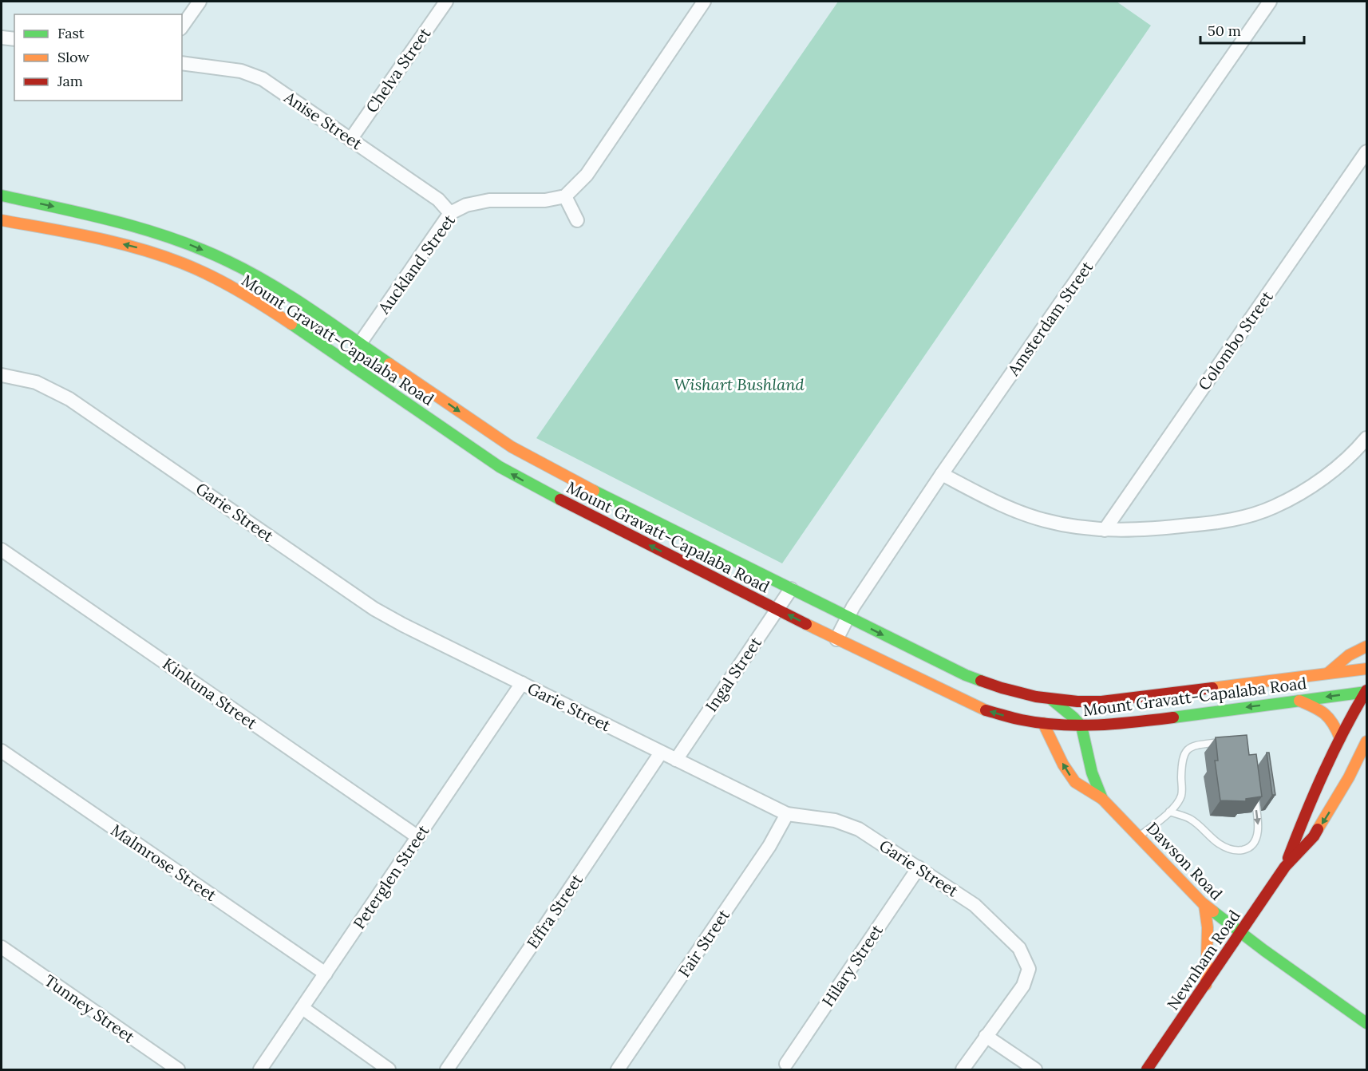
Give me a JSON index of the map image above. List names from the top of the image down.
{
  "streets": {
    "main road": ["Mount Gravatt-Capalaba Road", "Dawson Road", "Newnham Road"],
    "street": [
      "Chelva Street",
      "Anise Street",
      "Auckland Street",
      "Amsterdam Street",
      "Colombo Street",
      "Garie Street",
      "Ingal Street",
      "Kinkuna Street",
      "Malmrose Street",
      "Peterglen Street",
      "Effra Street",
      "Fair Street",
      "Hilary Street",
      "Tunney Street"
    ]
  },
  "crossings": [
    ["Chelva Street", "Anise Street"],
    ["Anise Street", "Auckland Street"],
    ["Auckland Street", "Mount Gravatt-Capalaba Road"],
    ["Amsterdam Street", "Mount Gravatt-Capalaba Road"],
    ["Mount Gravatt-Capalaba Road", "Ingal Street"],
    ["Mount Gravatt-Capalaba Road", "Dawson Road"],
    ["Mount Gravatt-Capalaba Road", "Newnham Road"],
    ["Garie Street", "Ingal Street"],
    ["Garie Street", "Peterglen Street"],
    ["Garie Street", "Effra Street"],
    ["Garie Street", "Fair Street"],
    ["Garie Street", "Hilary Street"],
    ["Kinkuna Street", "Peterglen Street"],
    ["Dawson Road", "Newnham Road"],
    ["Malmrose Street", "Peterglen Street"]
  ],
  "parks": ["Wishart Bushland"],
  "legend": ["Fast", "Slow", "Jam"],
  "scale_bar": "50 m"
}
